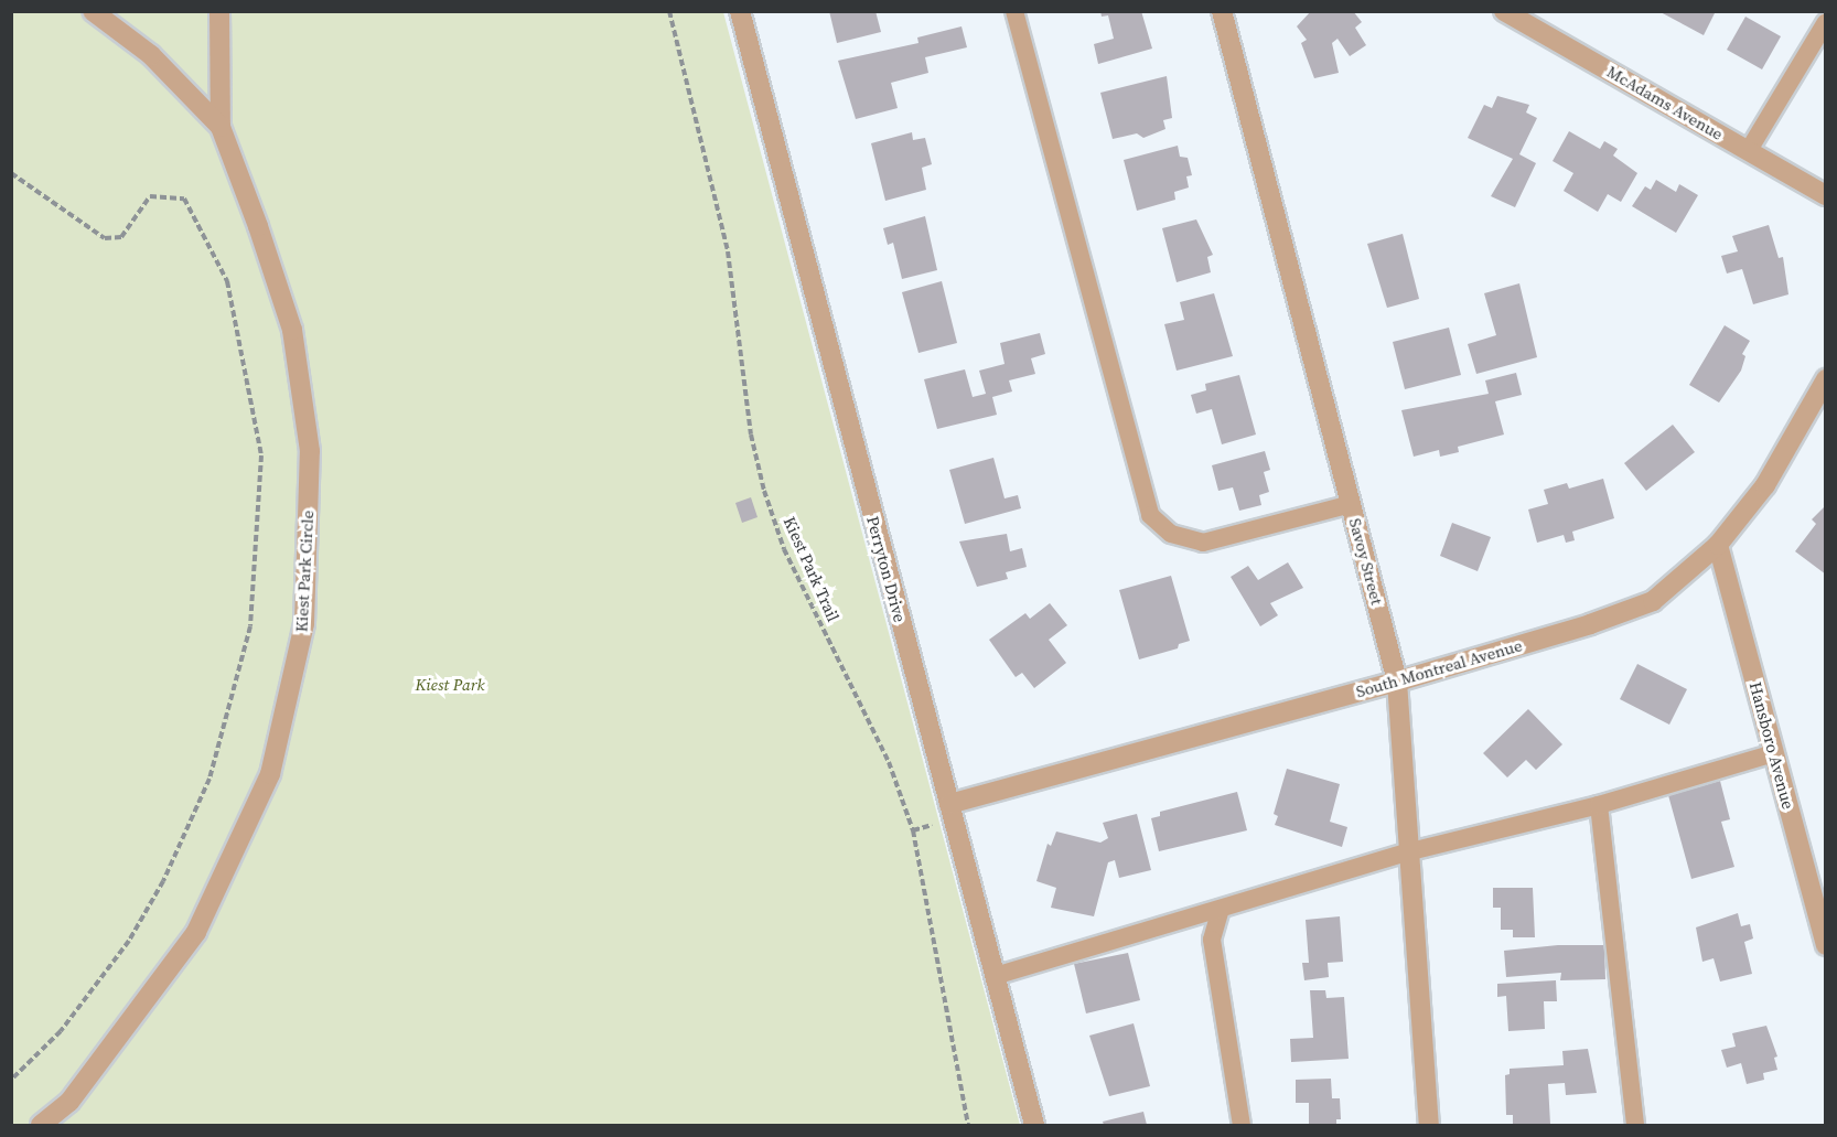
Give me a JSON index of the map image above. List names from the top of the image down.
{
  "streets": {
    "street": [
      "McAdams Avenue",
      "Savoy Street",
      "Perryton Drive",
      "Kiest Park Circle",
      "South Montreal Avenue",
      "Hansboro Avenue"
    ],
    "path": ["Kiest Park Trail"]
  },
  "crossings": [
    ["Savoy Street", "South Montreal Avenue"],
    ["Perryton Drive", "South Montreal Avenue"],
    ["South Montreal Avenue", "Hansboro Avenue"]
  ],
  "parks": ["Kiest Park"]
}
